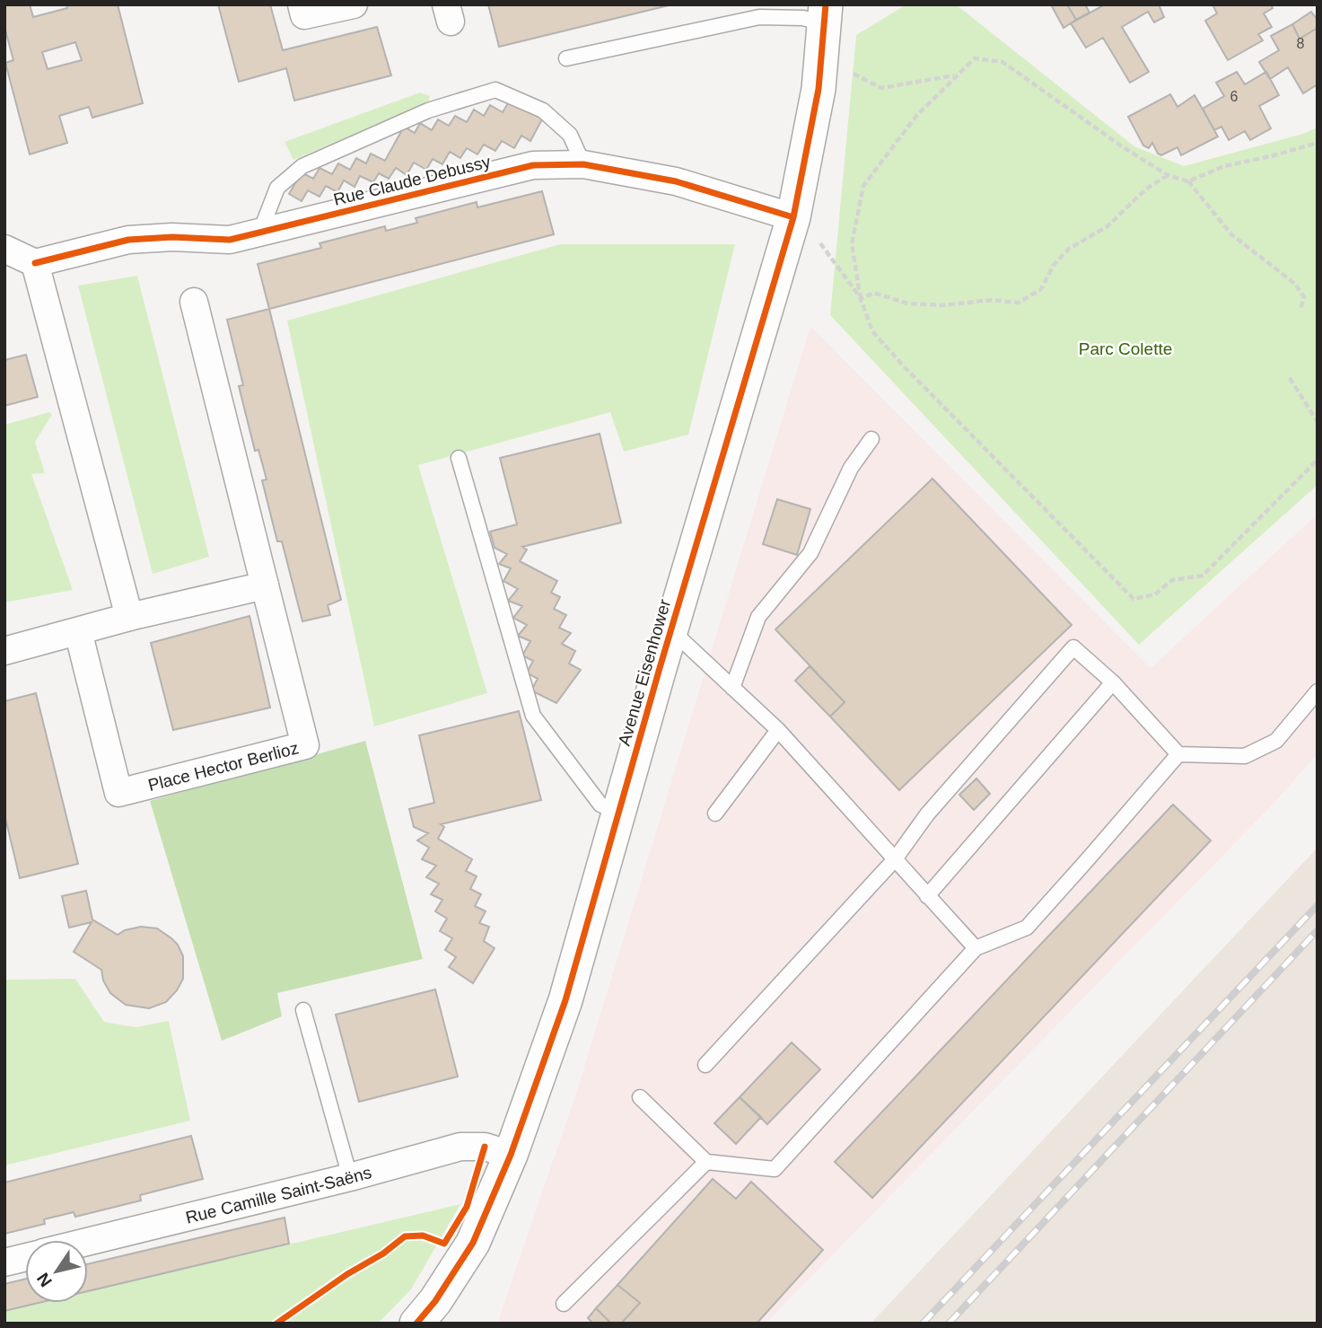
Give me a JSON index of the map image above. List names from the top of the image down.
{
  "streets": {
    "street": [
      "Rue Claude Debussy",
      "Avenue Eisenhower",
      "Place Hector Berlioz",
      "Rue Camille Saint-Saëns"
    ]
  },
  "crossings": [
    ["Rue Claude Debussy", "Avenue Eisenhower"],
    ["Avenue Eisenhower", "Rue Camille Saint-Saëns"]
  ],
  "parks": ["Parc Colette"],
  "house_numbers": ["8", "6"],
  "north": "bottom left"
}
